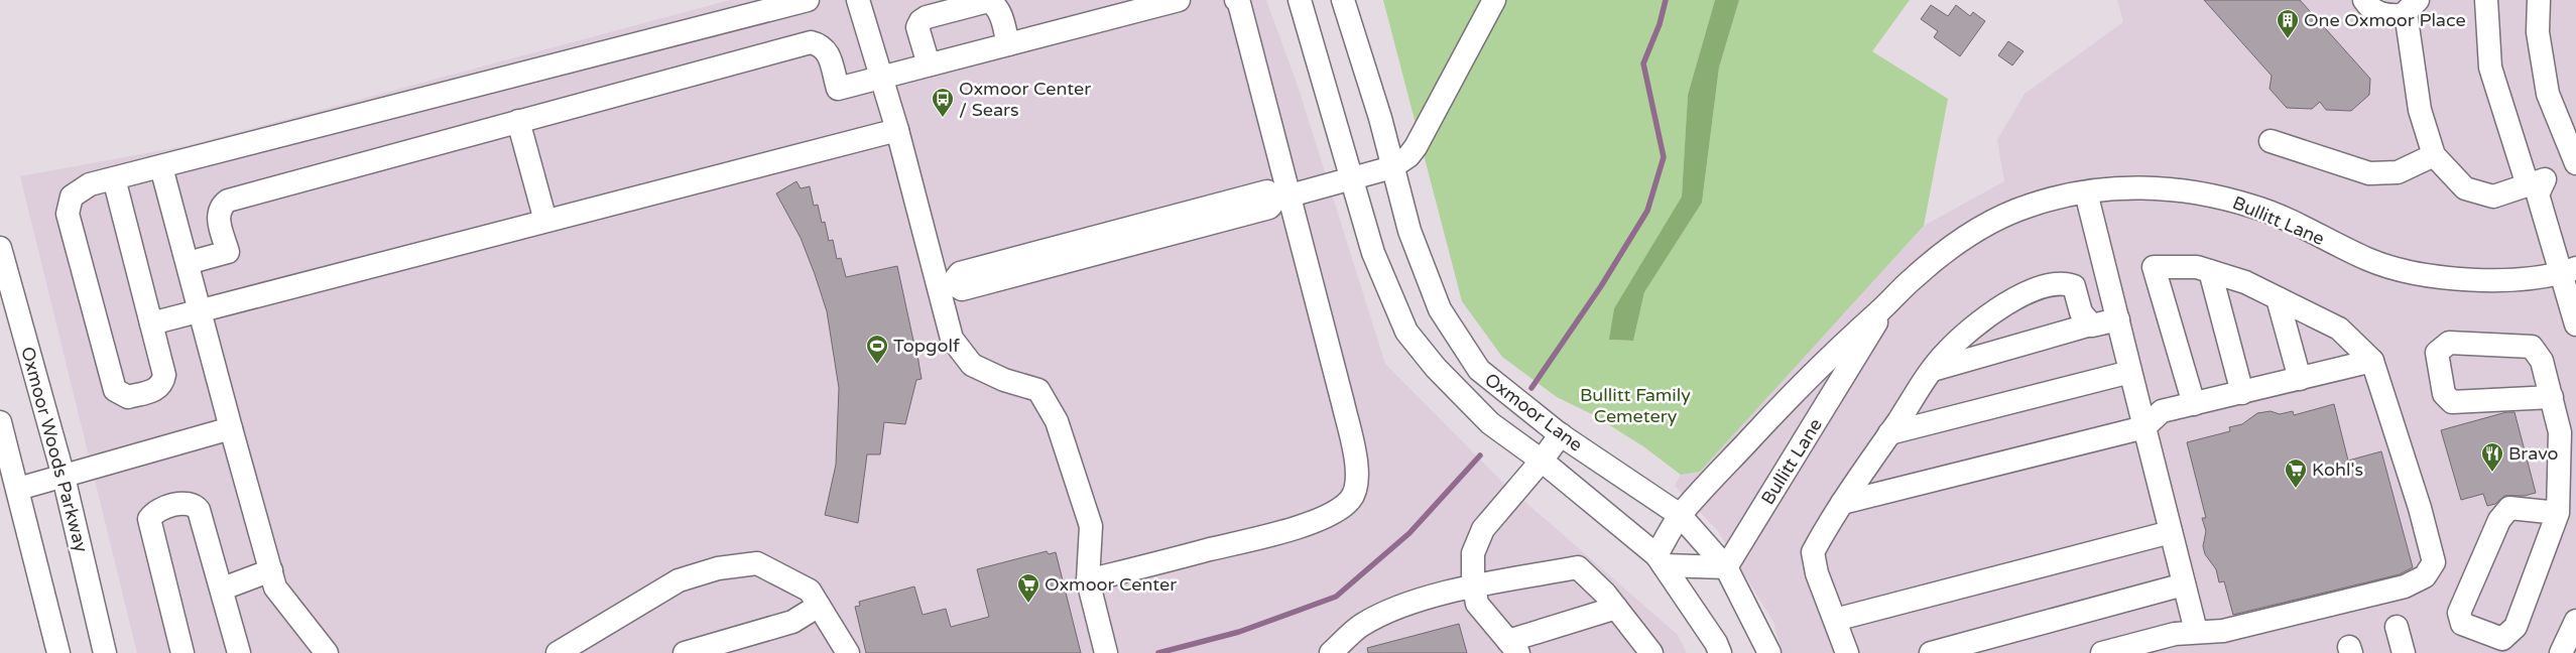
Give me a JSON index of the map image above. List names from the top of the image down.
{
  "streets": {
    "street": ["Bullitt Lane", "Oxmoor Lane", "Oxmoor Woods Parkway"]
  },
  "crossings": [
    ["Bullitt Lane", "Oxmoor Lane"]
  ],
  "parks": ["Bullitt Family Cemetery"],
  "places": {
    "building": ["One Oxmoor Place"],
    "bus stop": ["Oxmoor Center / Sears"],
    "sports": ["Topgolf"],
    "restaurant": ["Bravo"],
    "supermarket": ["Kohl's", "Oxmoor Center"]
  }
}
